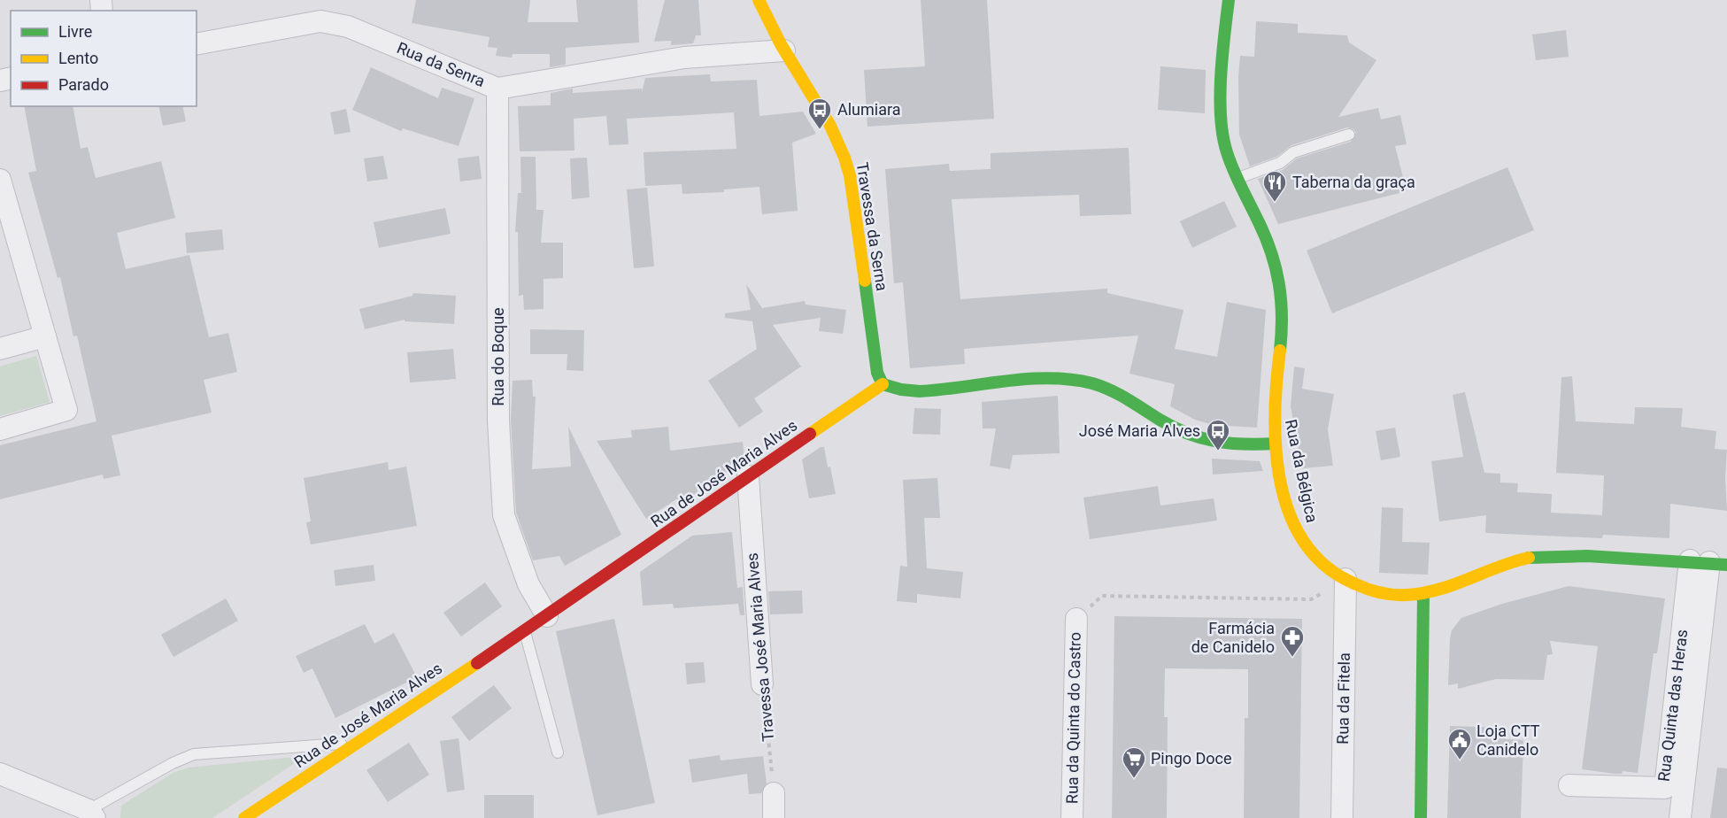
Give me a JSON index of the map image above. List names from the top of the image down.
{
  "streets": {
    "street": [
      "Rua da Senra",
      "Travessa da Serna",
      "Rua do Boque",
      "Rua da Bélgica",
      "Rua de José Maria Alves",
      "Travessa José Maria Alves",
      "Rua da Fitela",
      "Rua Quinta das Heras",
      "Rua da Quinta do Castro"
    ]
  },
  "crossings": [
    ["Rua da Senra", "Travessa da Serna"],
    ["Rua da Senra", "Rua do Boque"],
    ["Travessa da Serna", "Rua de José Maria Alves"],
    ["Rua do Boque", "Rua de José Maria Alves"],
    ["Rua da Bélgica", "Rua da Fitela"],
    ["Rua da Bélgica", "Rua Quinta das Heras"],
    ["Rua de José Maria Alves", "Travessa José Maria Alves"]
  ],
  "places": {
    "bus stop": ["Alumiara", "José Maria Alves"],
    "restaurant": ["Taberna da graça"],
    "pharmacy": ["Farmácia de Canidelo"],
    "public building": ["Loja CTT Canidelo"],
    "supermarket": ["Pingo Doce"]
  },
  "legend": ["Livre", "Lento", "Parado"]
}
